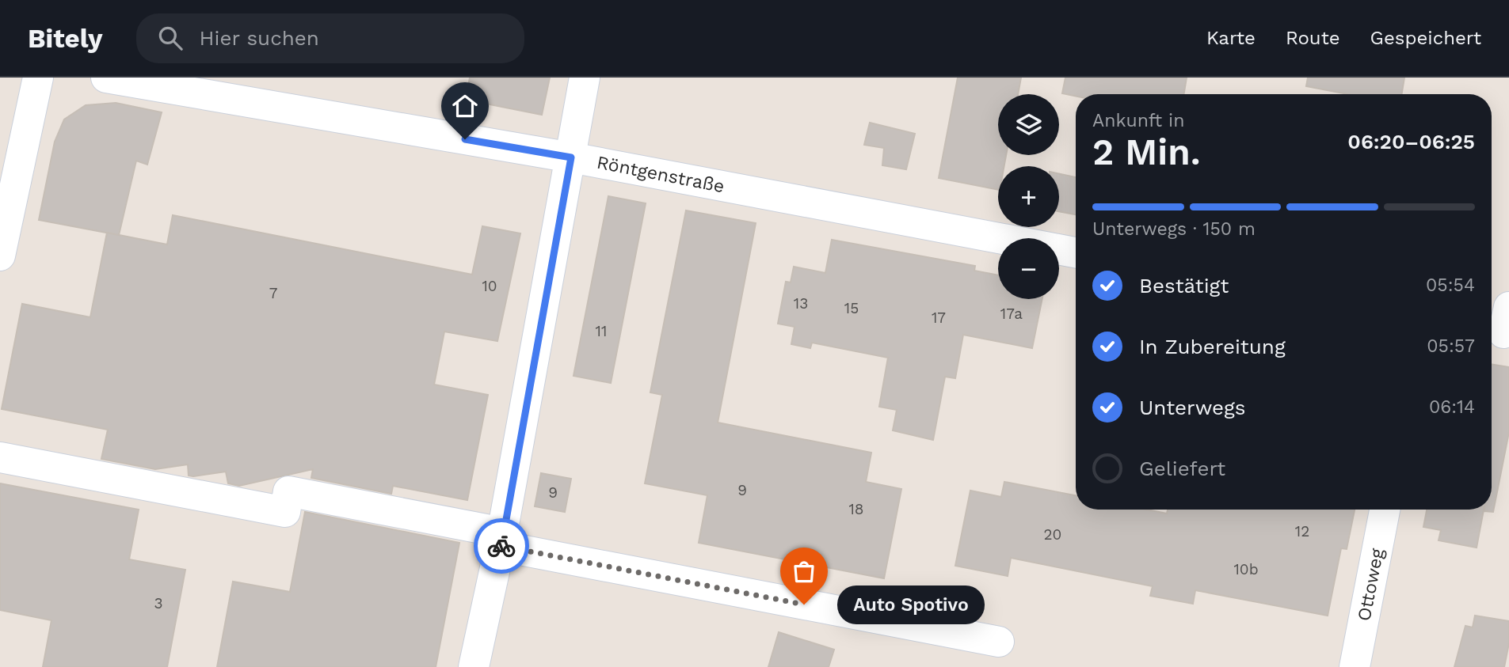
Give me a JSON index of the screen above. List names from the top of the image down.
{
  "streets": {
    "street": ["Röntgenstraße", "Ottoweg"]
  },
  "places": ["Auto Spotivo"],
  "house_numbers": [
    "10",
    "7",
    "13",
    "15",
    "17a",
    "17",
    "11",
    "9",
    "9",
    "18",
    "12",
    "20",
    "10b",
    "3"
  ],
  "page": {
    "header": "Bitely",
    "search": "Hier suchen",
    "nav": ["Karte", "Route", "Gespeichert"],
    "map_buttons": ["+", "−"],
    "heading": ["2 Min.", "Ankunft in", "06:20–06:25"],
    "bar": "Unterwegs · 150 m",
    "list": [
      ["Bestätigt", "05:54"],
      ["In Zubereitung", "05:57"],
      ["Unterwegs", "06:14"],
      "Geliefert"
    ],
    "bubble": "Auto Spotivo"
  }
}
